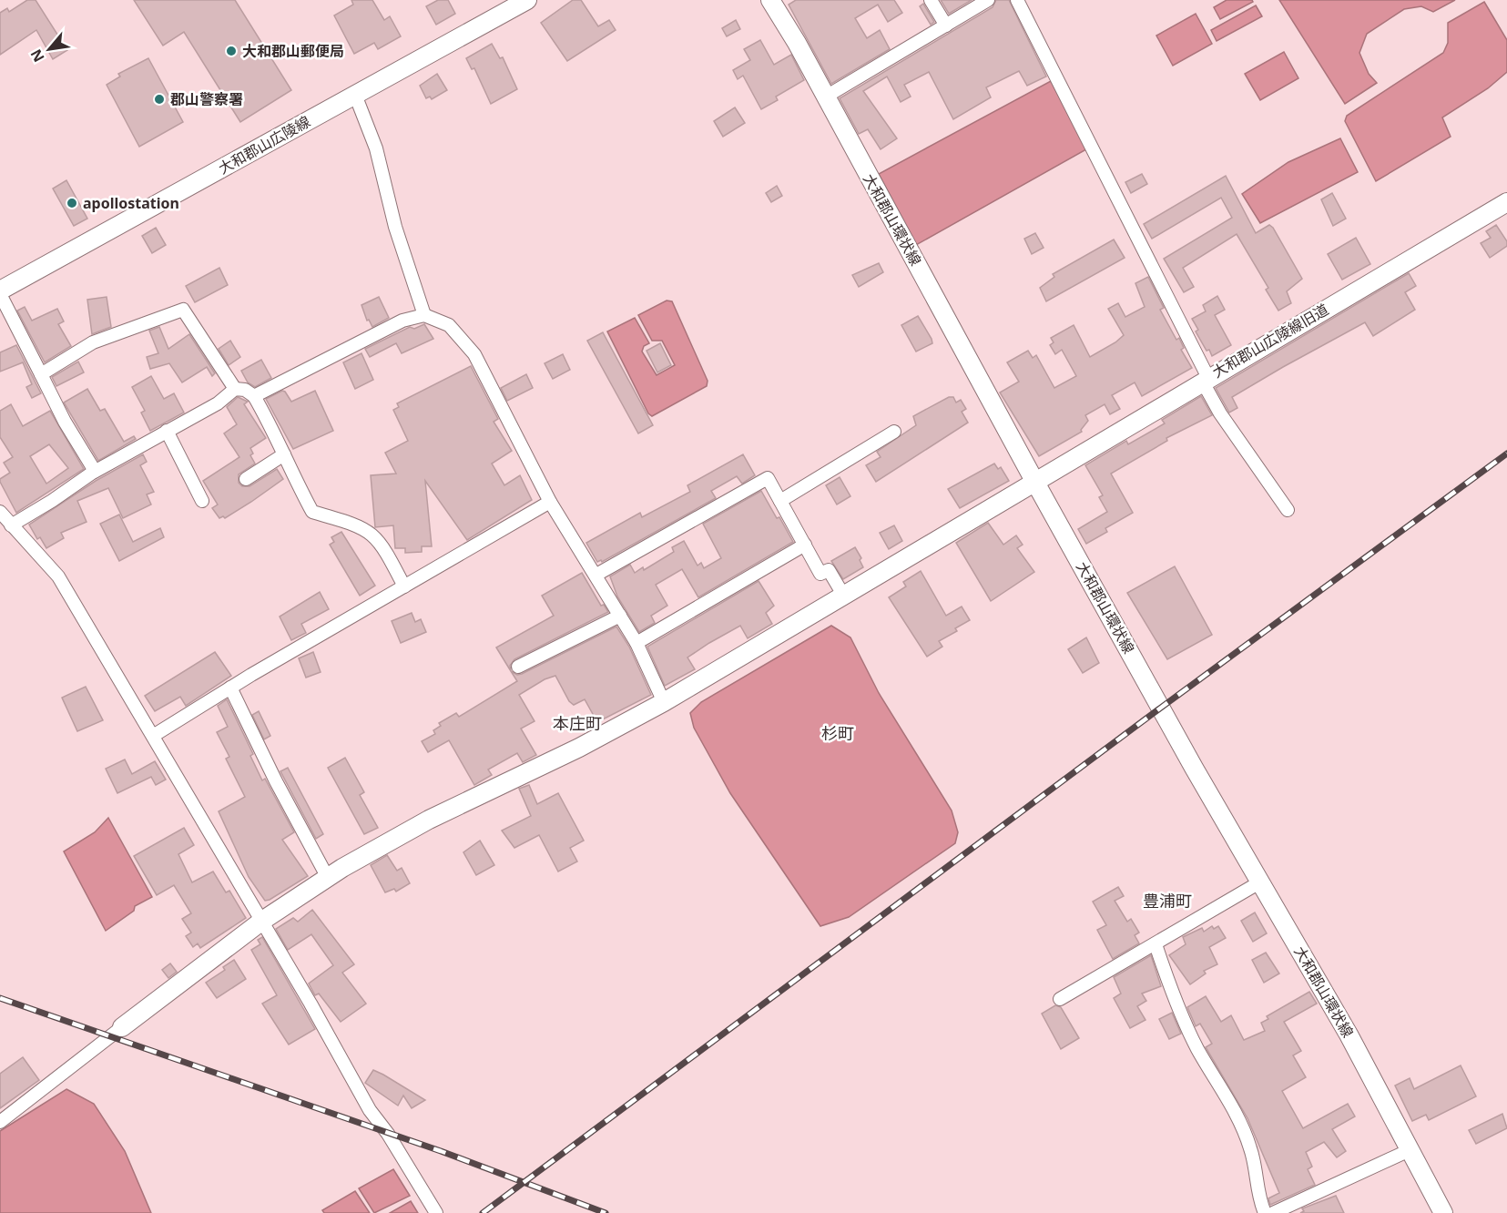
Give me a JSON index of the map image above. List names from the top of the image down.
{
  "streets": {
    "main road": ["大和郡山広陵線", "大和郡山環状線", "大和郡山広陵線旧道"]
  },
  "crossings": [
    ["大和郡山環状線", "大和郡山広陵線旧道"]
  ],
  "districts": ["本庄町", "杉町", "豊浦町"],
  "places": ["大和郡山郵便局", "郡山警察署", "apollostation"],
  "north": "bottom left"
}
